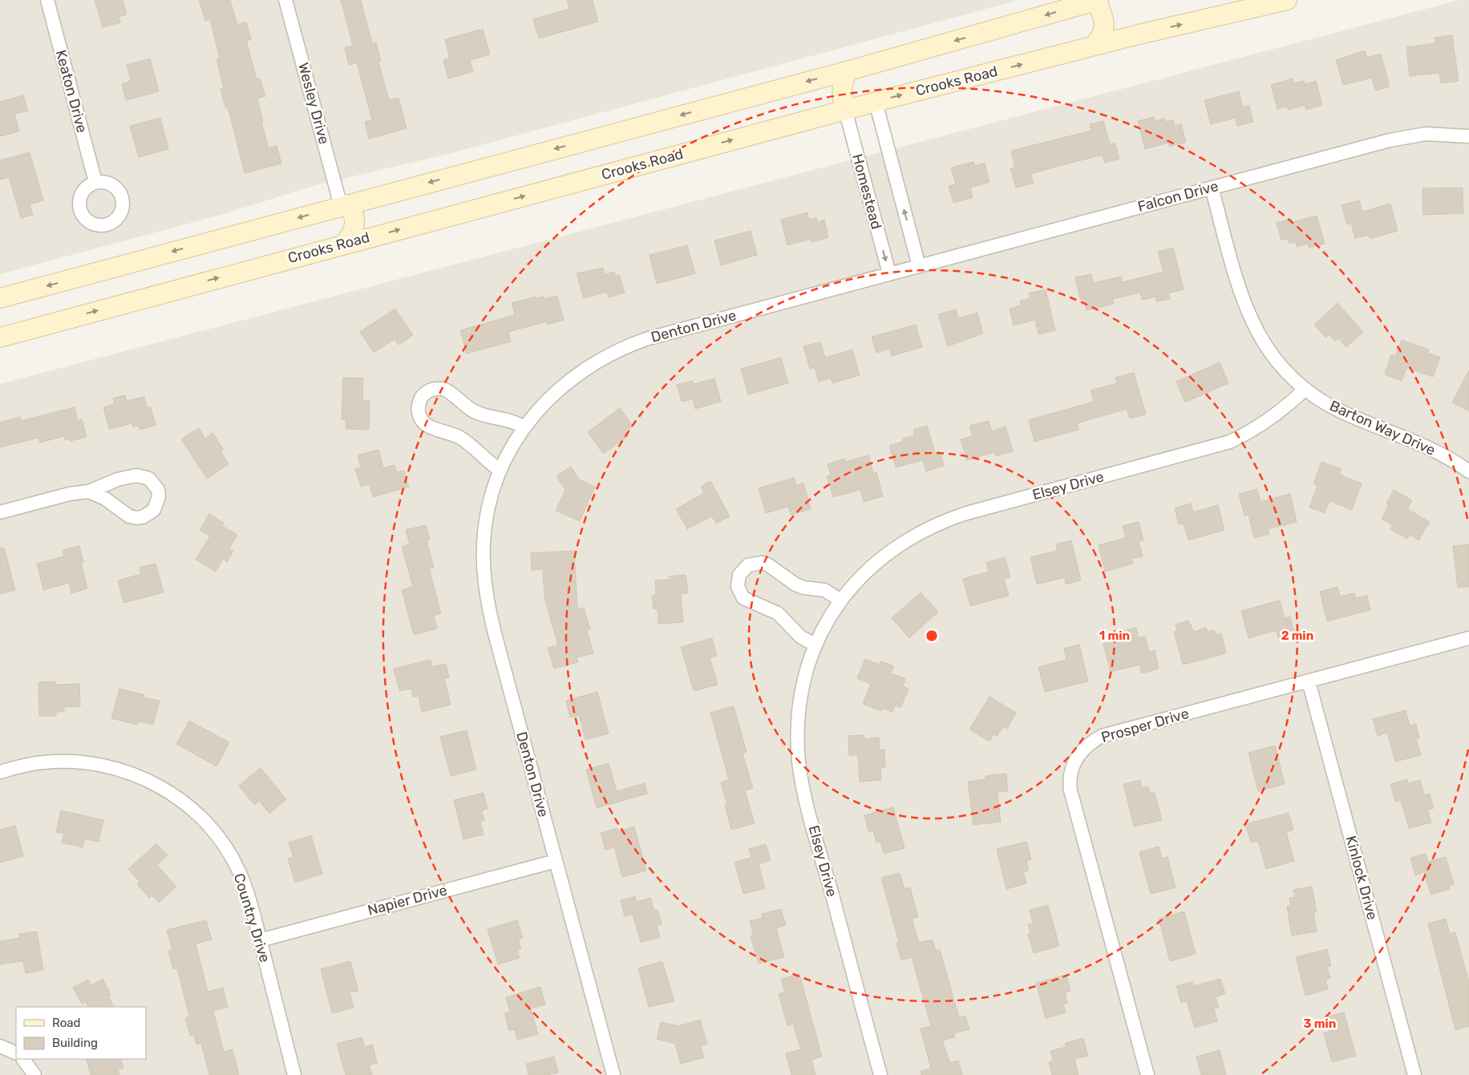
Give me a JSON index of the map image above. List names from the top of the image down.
{
  "streets": {
    "main road": ["Crooks Road"],
    "street": [
      "Keaton Drive",
      "Wesley Drive",
      "Homestead",
      "Falcon Drive",
      "Denton Drive",
      "Barton Way Drive",
      "Elsey Drive",
      "Prosper Drive",
      "Kinlock Drive",
      "Napier Drive",
      "Country Drive"
    ]
  },
  "crossings": [
    ["Crooks Road", "Homestead"],
    ["Homestead", "Falcon Drive"],
    ["Homestead", "Denton Drive"],
    ["Falcon Drive", "Denton Drive"],
    ["Falcon Drive", "Barton Way Drive"],
    ["Denton Drive", "Napier Drive"],
    ["Barton Way Drive", "Elsey Drive"],
    ["Prosper Drive", "Kinlock Drive"],
    ["Napier Drive", "Country Drive"]
  ],
  "legend": ["Road", "Building"],
  "rings": ["1 min", "2 min", "3 min"]
}
